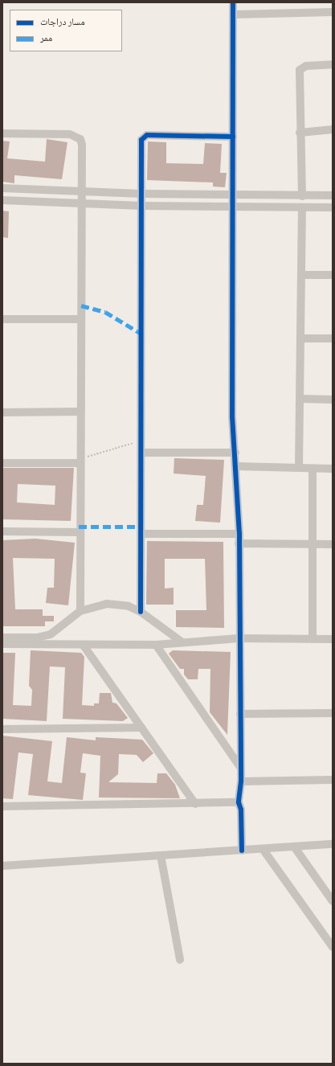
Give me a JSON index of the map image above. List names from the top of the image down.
{
  "legend": ["مسار دراجات", "ممر"]
}
